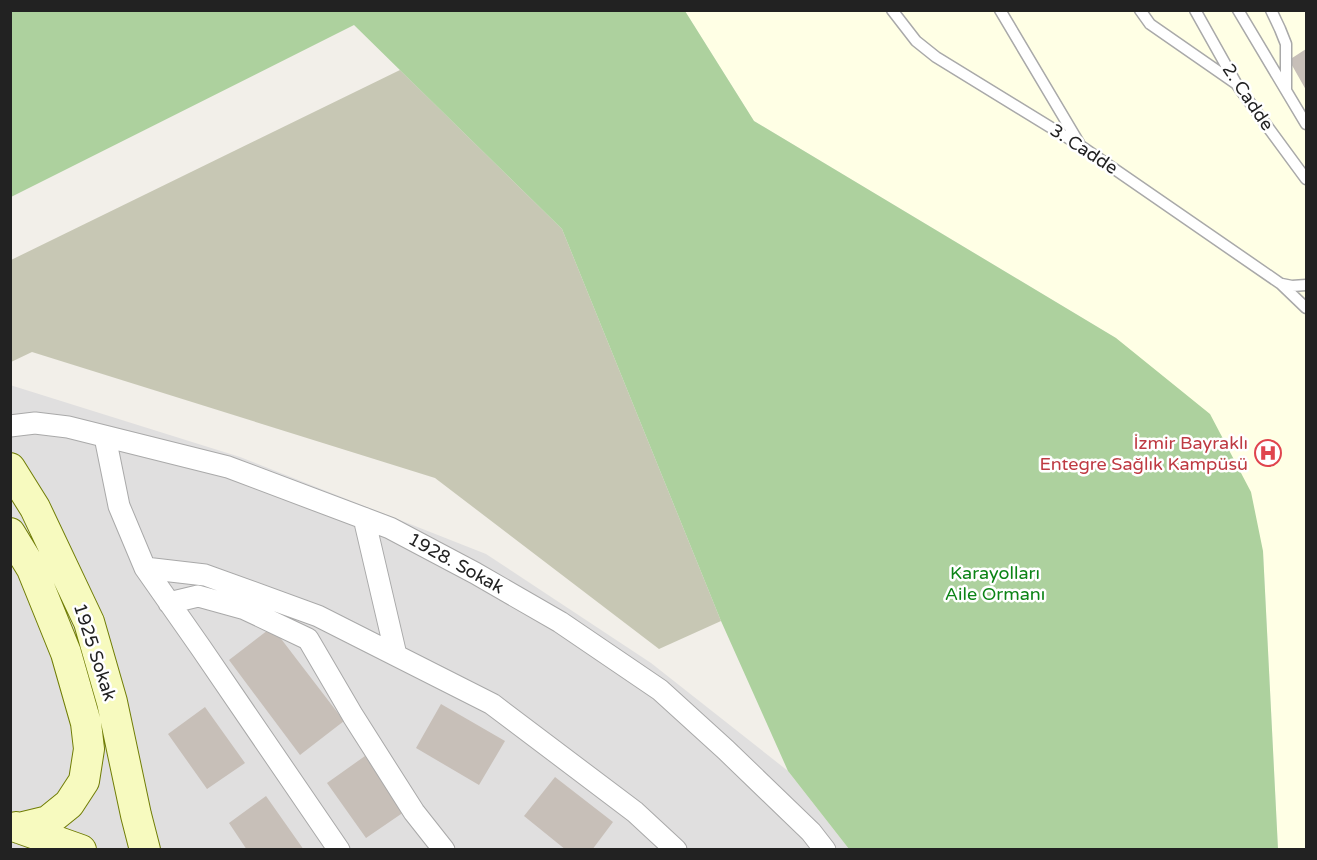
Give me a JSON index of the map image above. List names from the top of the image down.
{
  "streets": {
    "main road": ["1925 Sokak"],
    "street": ["1928. Sokak"],
    "lane": ["2. Cadde", "3. Cadde"]
  },
  "parks": ["Karayolları Aile Ormanı"],
  "places": {
    "hospital": ["İzmir Bayraklı Entegre Sağlık Kampüsü"]
  }
}
